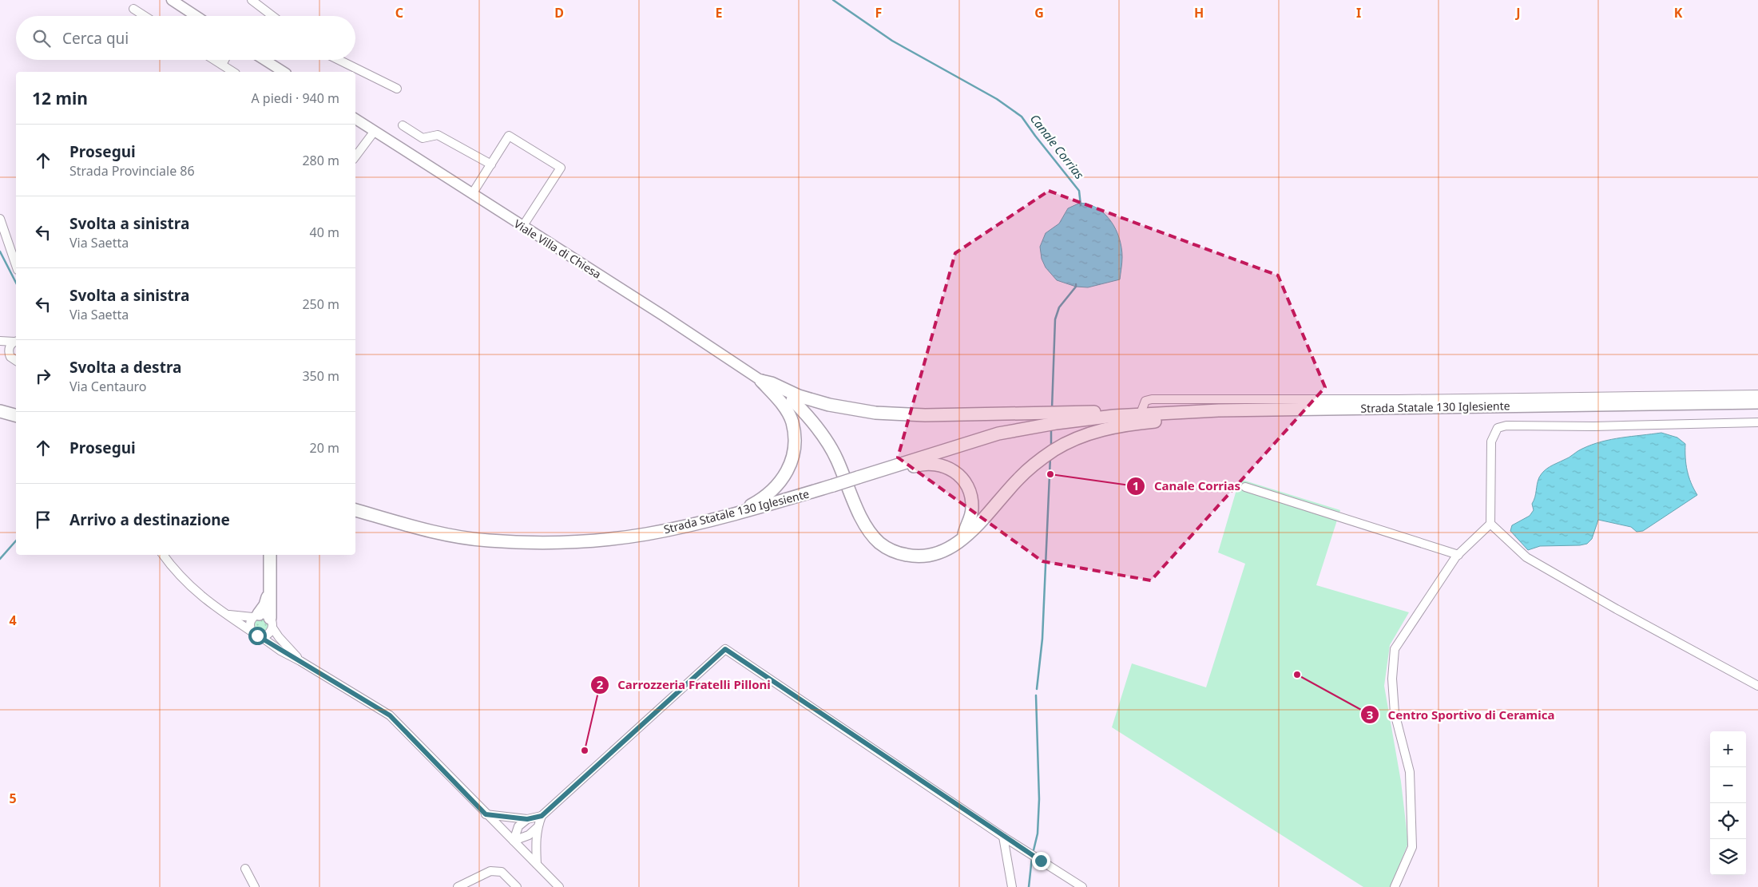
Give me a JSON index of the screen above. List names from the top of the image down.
{
  "streets": {
    "highway": ["Strada Statale 130 Iglesiente"],
    "main road": ["Viale Villa di Chiesa"]
  },
  "water": ["Canale Corrias"],
  "places": ["Canale Corrias", "Centro Sportivo di Ceramica", "Carrozzeria Fratelli Pilloni"],
  "page": {
    "search": "Cerca qui",
    "heading": ["12 min", "A piedi · 940 m"],
    "list": [
      ["Prosegui", "Strada Provinciale 86", "280 m"],
      ["Svolta a sinistra", "Via Saetta", "40 m"],
      ["Svolta a sinistra", "Via Saetta", "250 m"],
      ["Svolta a destra", "Via Centauro", "350 m"],
      ["Prosegui", "20 m"],
      "Arrivo a destinazione"
    ],
    "map_buttons": ["+", "−"]
  },
  "grid": {
    "columns": [
      "C",
      "D",
      "E",
      "F",
      "G",
      "H",
      "I",
      "J",
      "K"
    ],
    "rows": ["4", "5"]
  }
}
